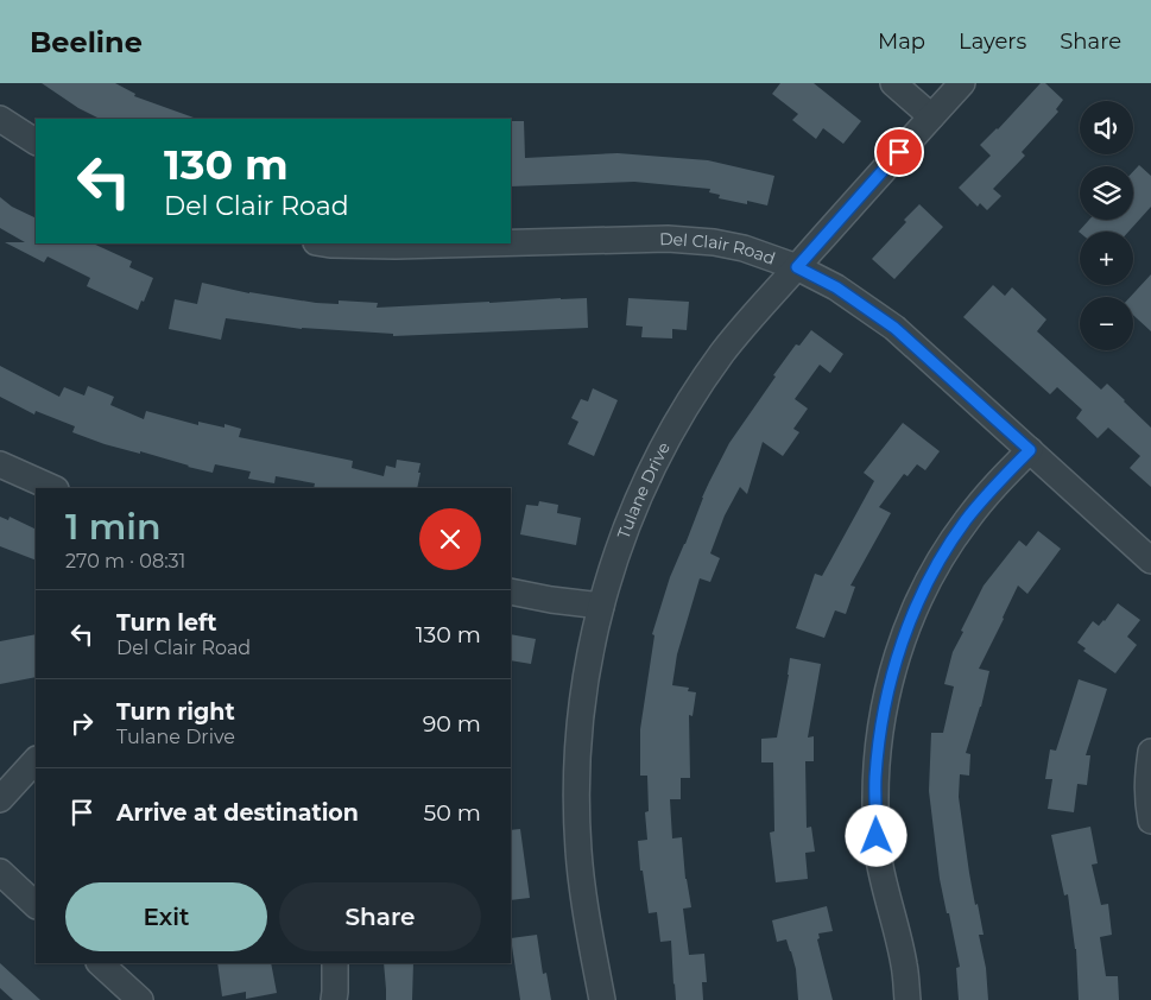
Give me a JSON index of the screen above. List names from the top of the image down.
{
  "streets": {
    "street": ["Del Clair Road", "Tulane Drive"]
  },
  "crossings": [
    ["Del Clair Road", "Tulane Drive"]
  ],
  "page": {
    "header": "Beeline",
    "nav": ["Map", "Layers", "Share"],
    "map_buttons": ["+", "−"],
    "turn": ["130 m", "Del Clair Road"],
    "heading": ["1 min", "270 m · 08:31"],
    "list": [
      {
        "name": "Turn left",
        "note": "Del Clair Road",
        "value": "130 m"
      },
      {
        "name": "Turn right",
        "note": "Tulane Drive",
        "value": "90 m"
      },
      {
        "name": "Arrive at destination",
        "value": "50 m"
      }
    ],
    "buttons": ["Exit", "Share"]
  }
}
